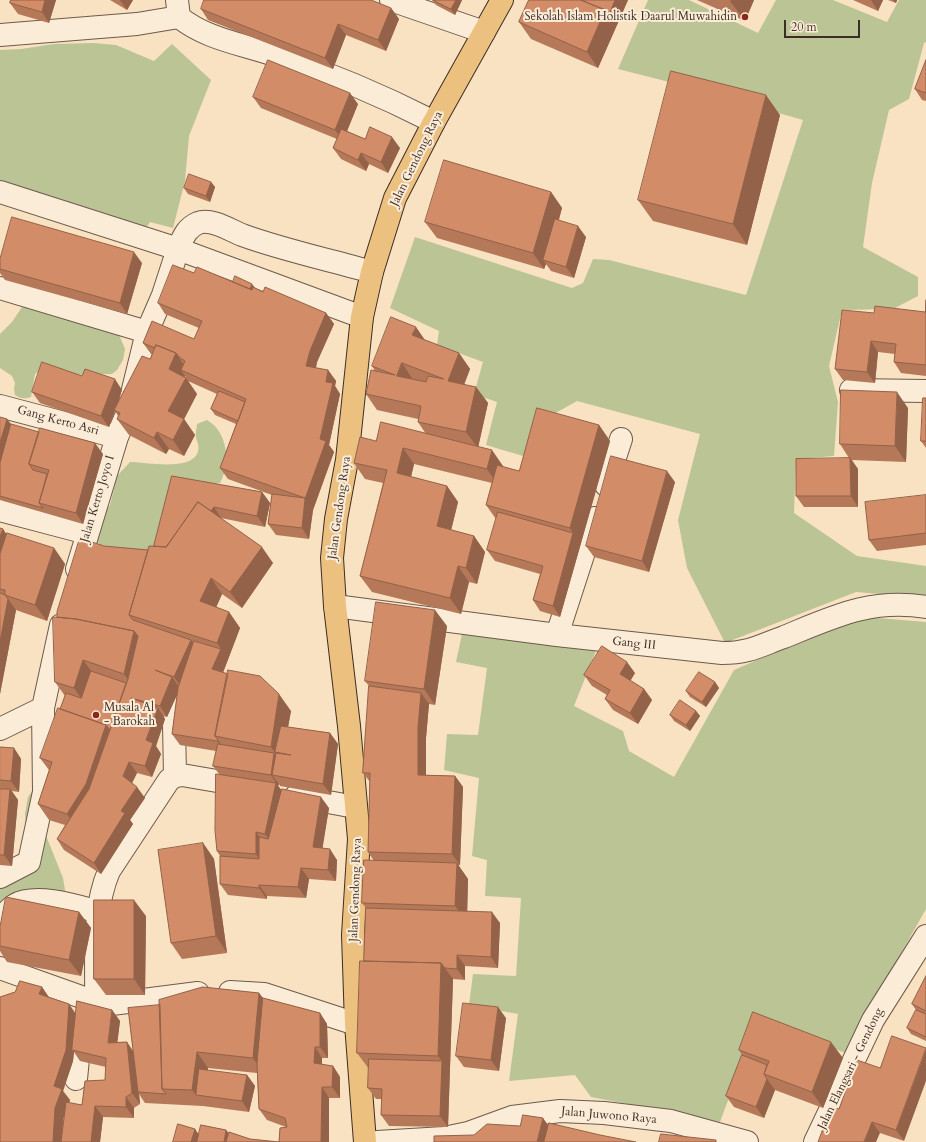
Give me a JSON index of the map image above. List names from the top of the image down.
{
  "streets": {
    "main road": ["Jalan Gendong Raya"],
    "street": [
      "Gang Kerto Asri",
      "Jalan Kerto Joyo I",
      "Gang III",
      "Jalan Elangsari - Gendong",
      "Jalan Juwono Raya"
    ]
  },
  "crossings": [
    ["Jalan Gendong Raya", "Jalan Kerto Joyo I"],
    ["Jalan Gendong Raya", "Gang III"],
    ["Gang Kerto Asri", "Jalan Kerto Joyo I"]
  ],
  "places": ["Sekolah Islam Holistik Daarul Muwahidin", "Musala Al - Barokah"],
  "scale_bar": "20 m"
}
